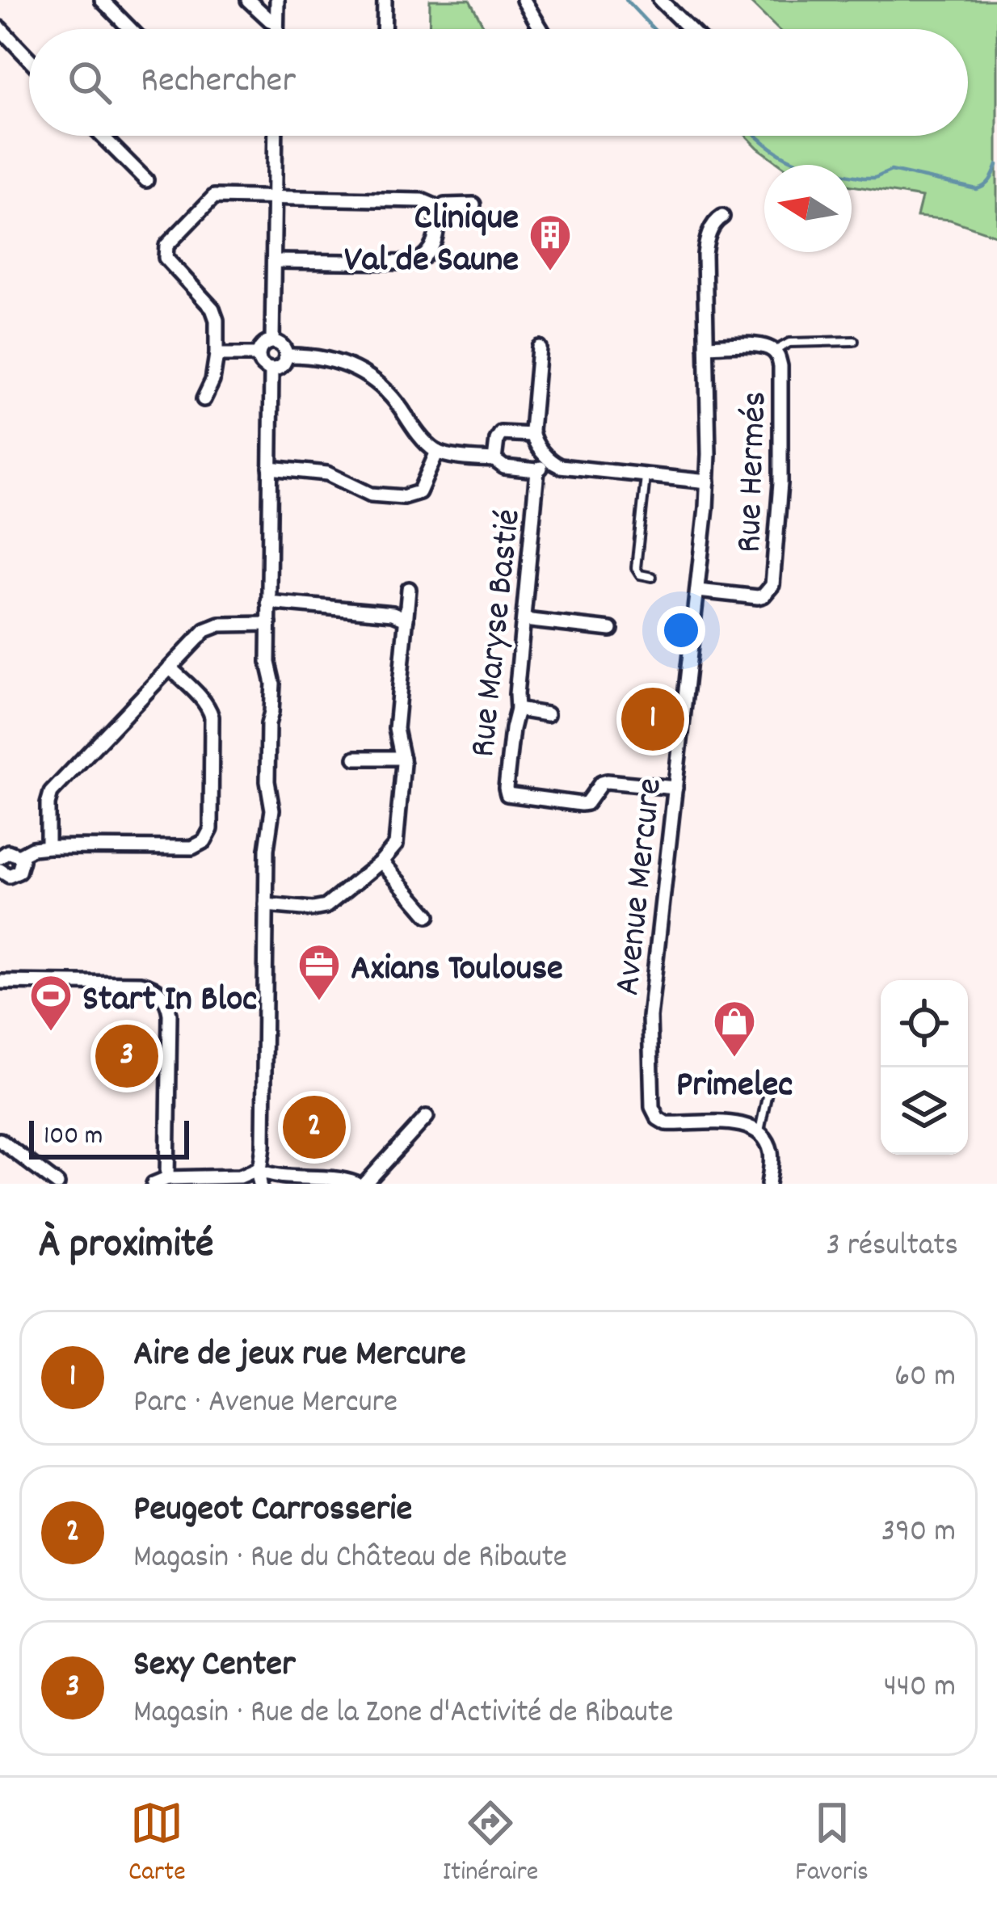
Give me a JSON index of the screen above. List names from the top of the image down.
{
  "streets": {
    "street": ["Rue Hermés", "Rue Maryse Bastié", "Avenue Mercure"]
  },
  "crossings": [
    ["Rue Hermés", "Avenue Mercure"],
    ["Rue Maryse Bastié", "Avenue Mercure"]
  ],
  "places": {
    "building": ["Clinique Val de Saune"],
    "office": ["Axians Toulouse"],
    "sports": ["Start In Bloc"],
    "shop": ["Primelec"]
  },
  "scale_bar": "100 m",
  "north": "left",
  "page": {
    "search": "Rechercher",
    "pins": ["1", "3", "2"],
    "scale": "100 m",
    "heading": ["À proximité", "3 résultats"],
    "list": [
      {
        "mark": "1",
        "name": "Aire de jeux rue Mercure",
        "note": "Parc · Avenue Mercure",
        "value": "60 m"
      },
      {
        "mark": "2",
        "name": "Peugeot Carrosserie",
        "note": "Magasin · Rue du Château de Ribaute",
        "value": "390 m"
      },
      {
        "mark": "3",
        "name": "Sexy Center",
        "note": "Magasin · Rue de la Zone d'Activité de Ribaute",
        "value": "440 m"
      }
    ],
    "nav": ["Carte", "Itinéraire", "Favoris"]
  }
}
